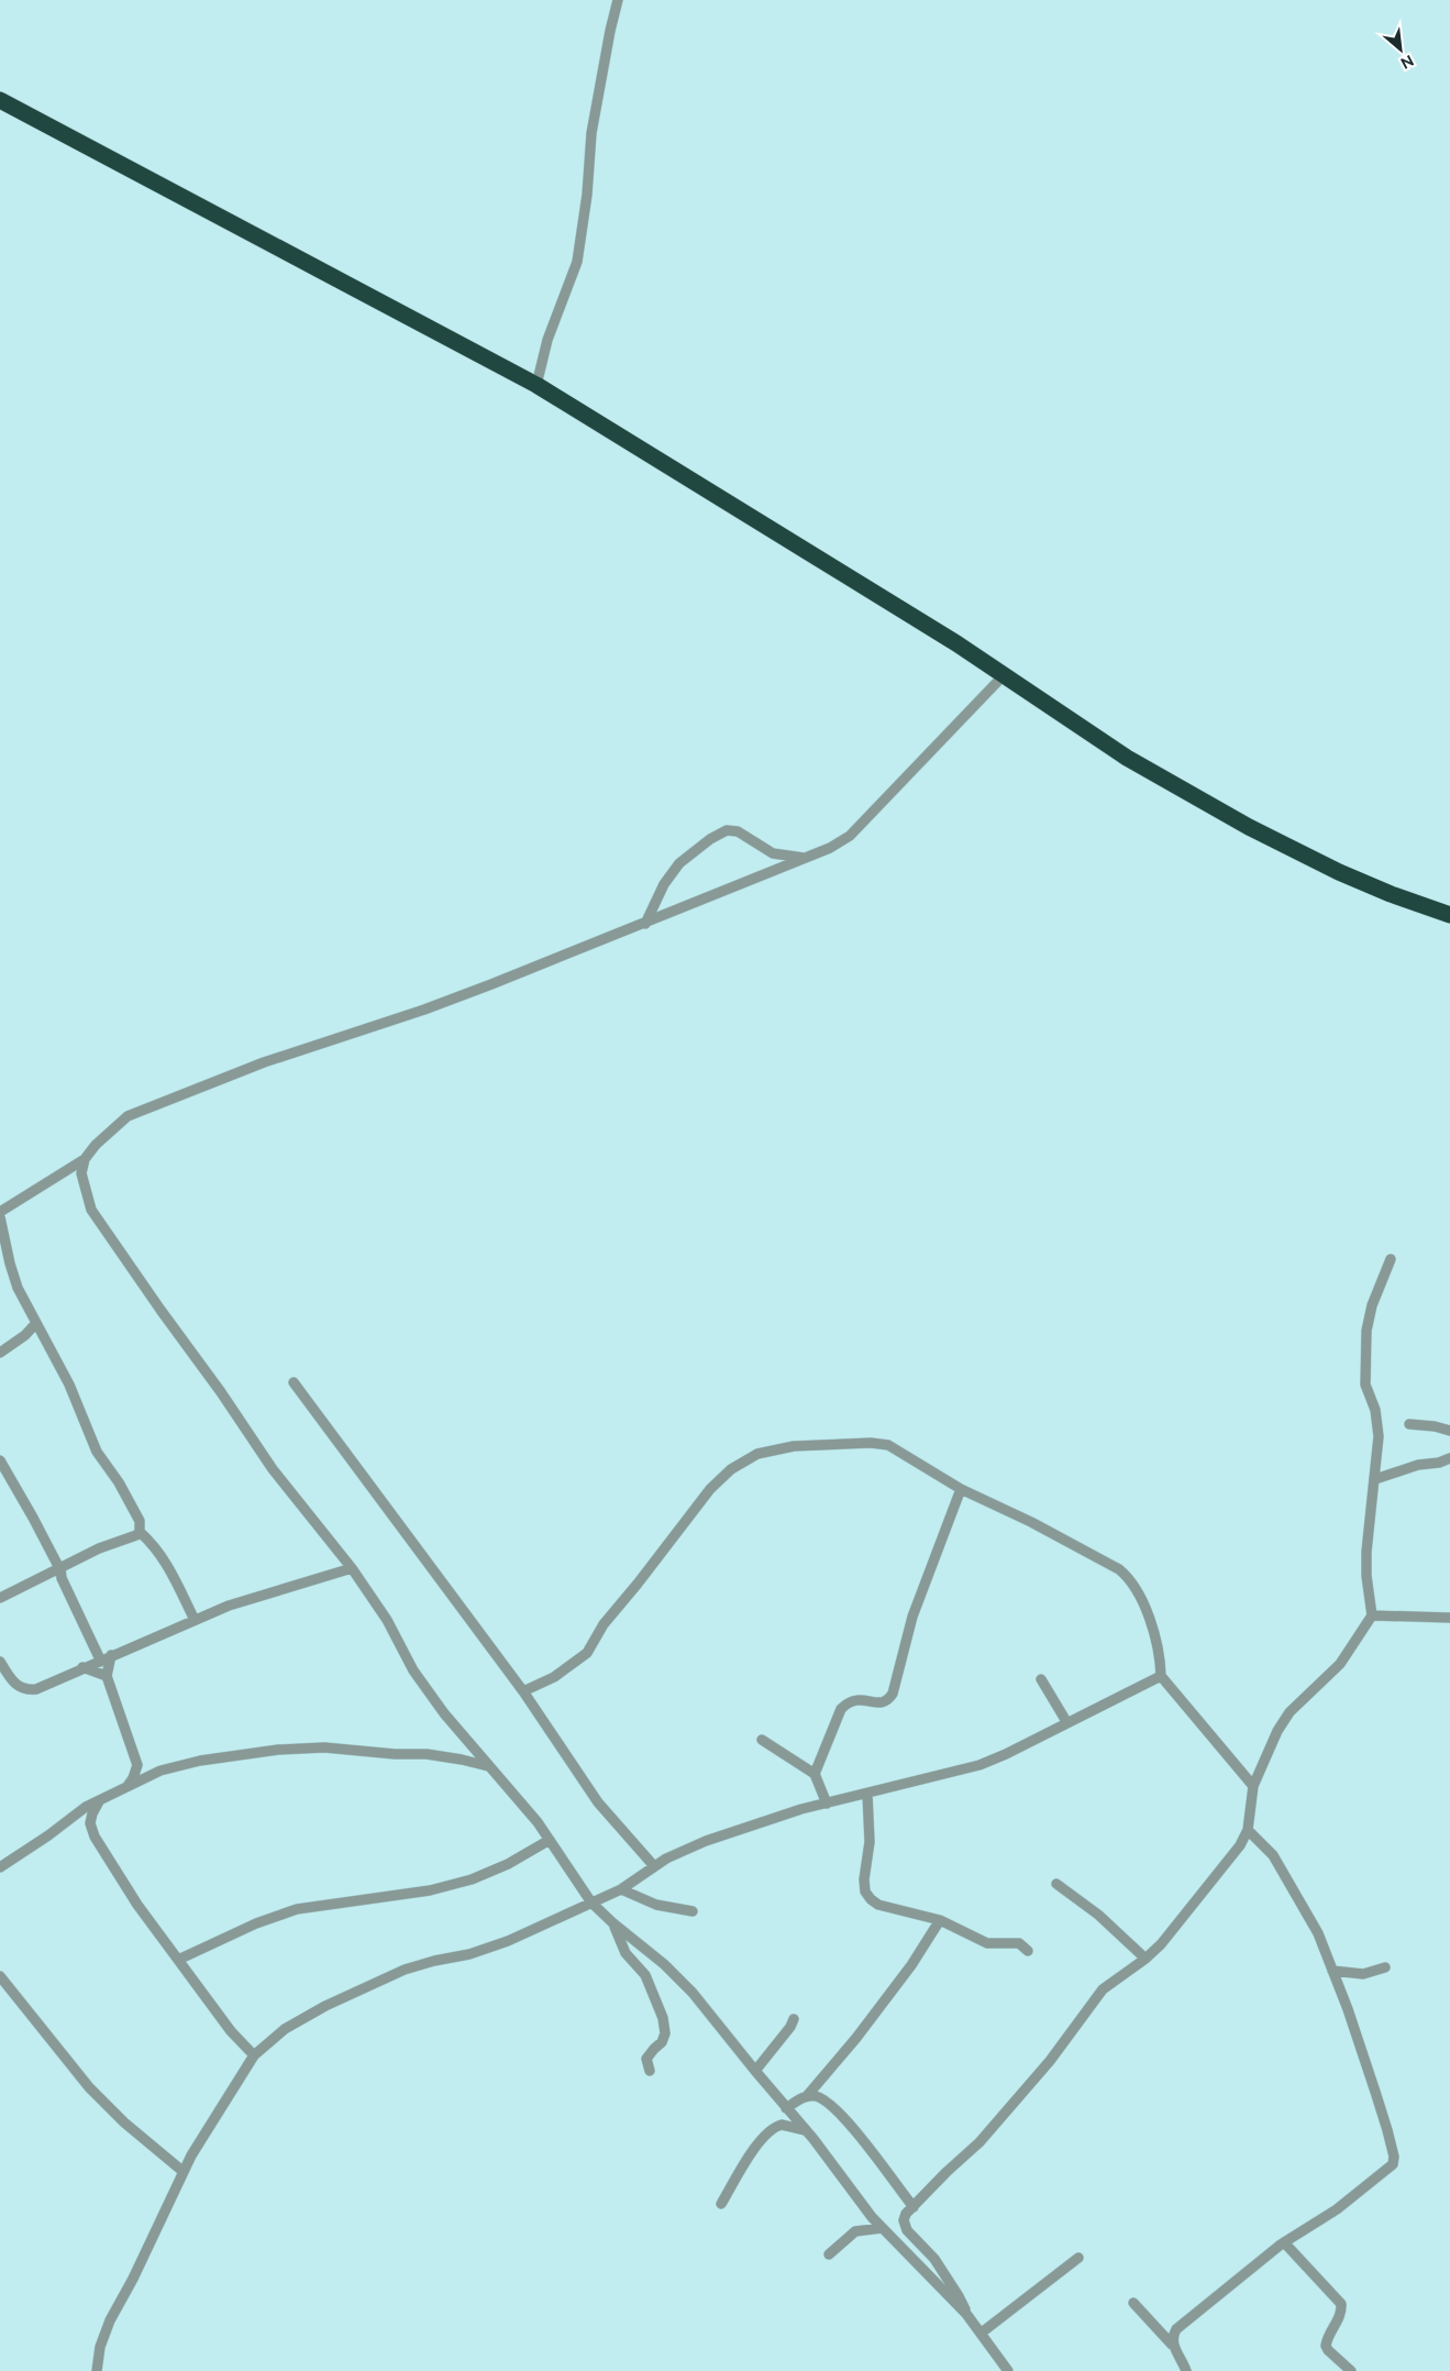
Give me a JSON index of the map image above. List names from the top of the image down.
{
  "north": "bottom right"
}
